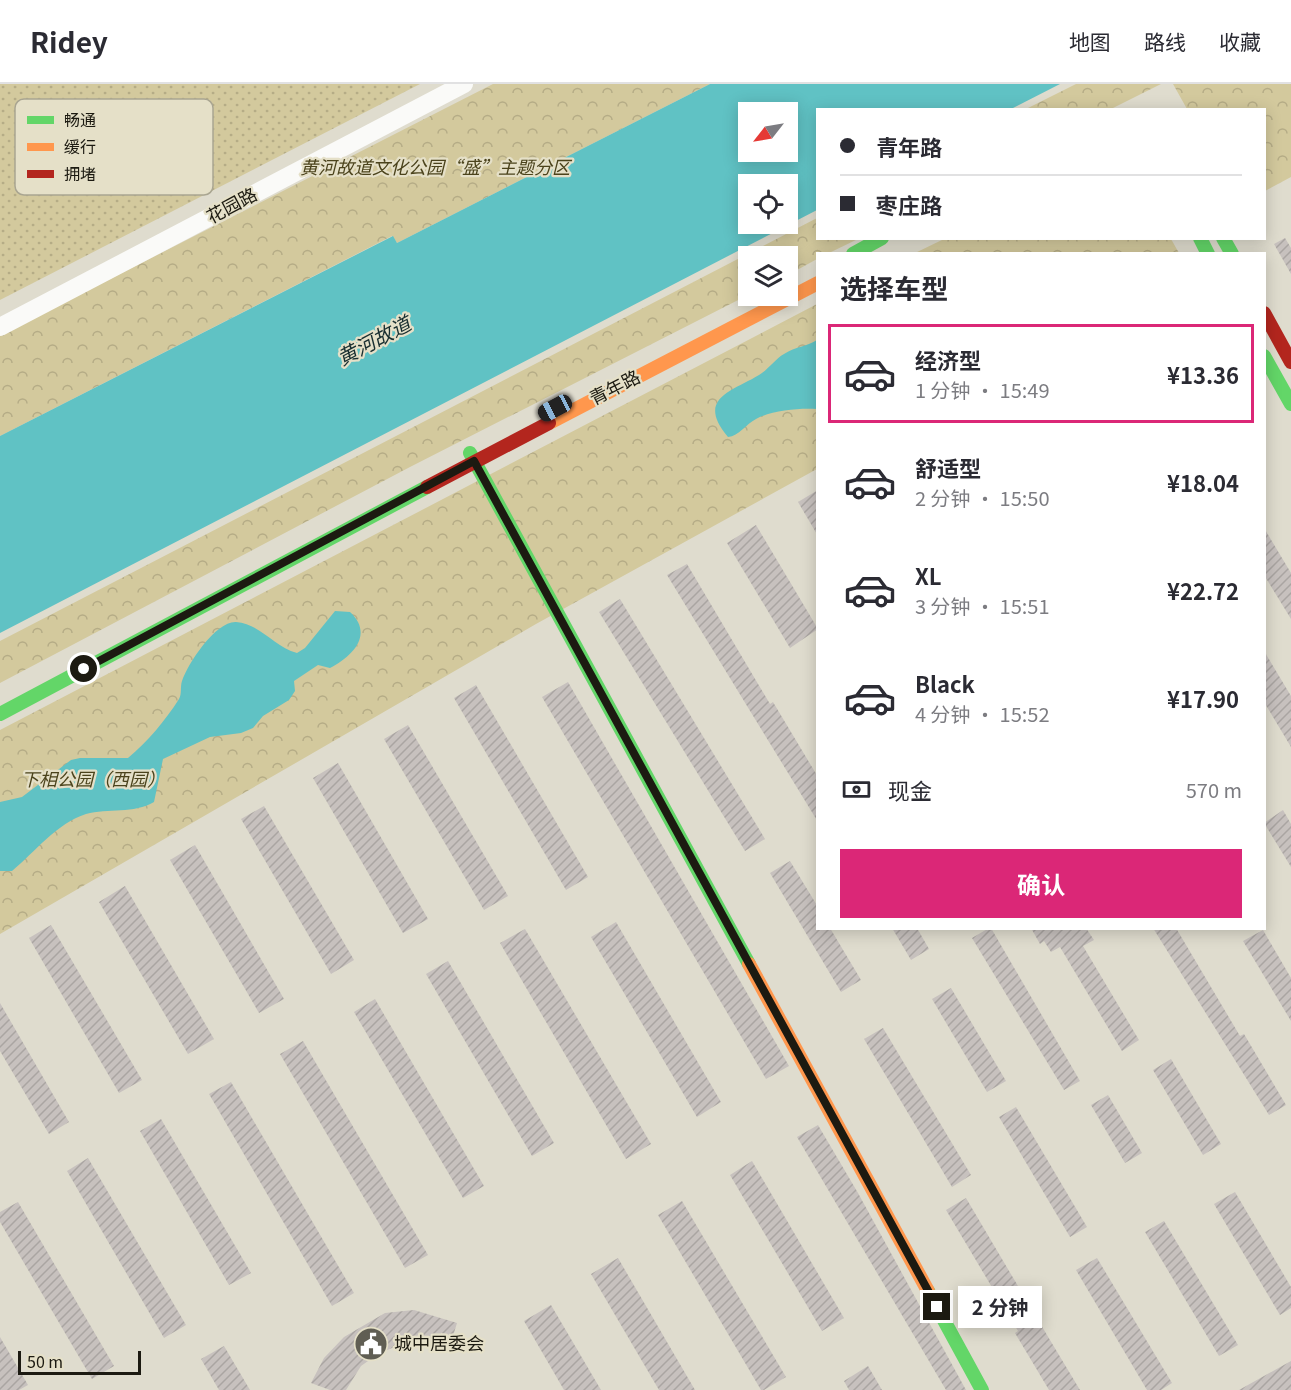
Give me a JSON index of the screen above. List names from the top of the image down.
{
  "streets": {
    "street": ["花园路", "青年路"]
  },
  "water": ["黄河故道"],
  "parks": ["黄河故道文化公园“盛”主题分区", "下相公园（西园）"],
  "places": {
    "public building": ["城中居委会"]
  },
  "legend": ["畅通", "缓行", "拥堵"],
  "scale_bar": "50 m",
  "north": "bottom left",
  "page": {
    "header": "Ridey",
    "nav": ["地图", "路线", "收藏"],
    "banner": ["青年路", "枣庄路"],
    "heading": "选择车型",
    "list": [
      {
        "name": "经济型",
        "note": "1 分钟 · 15:49",
        "value": "¥13.36"
      },
      {
        "name": "舒适型",
        "note": "2 分钟 · 15:50",
        "value": "¥18.04"
      },
      {
        "name": "XL",
        "note": "3 分钟 · 15:51",
        "value": "¥22.72"
      },
      {
        "name": "Black",
        "note": "4 分钟 · 15:52",
        "value": "¥17.90"
      }
    ],
    "pay": ["现金", "570 m"],
    "buttons": "确认",
    "bubble": "2 分钟",
    "scale": "50 m"
  }
}
